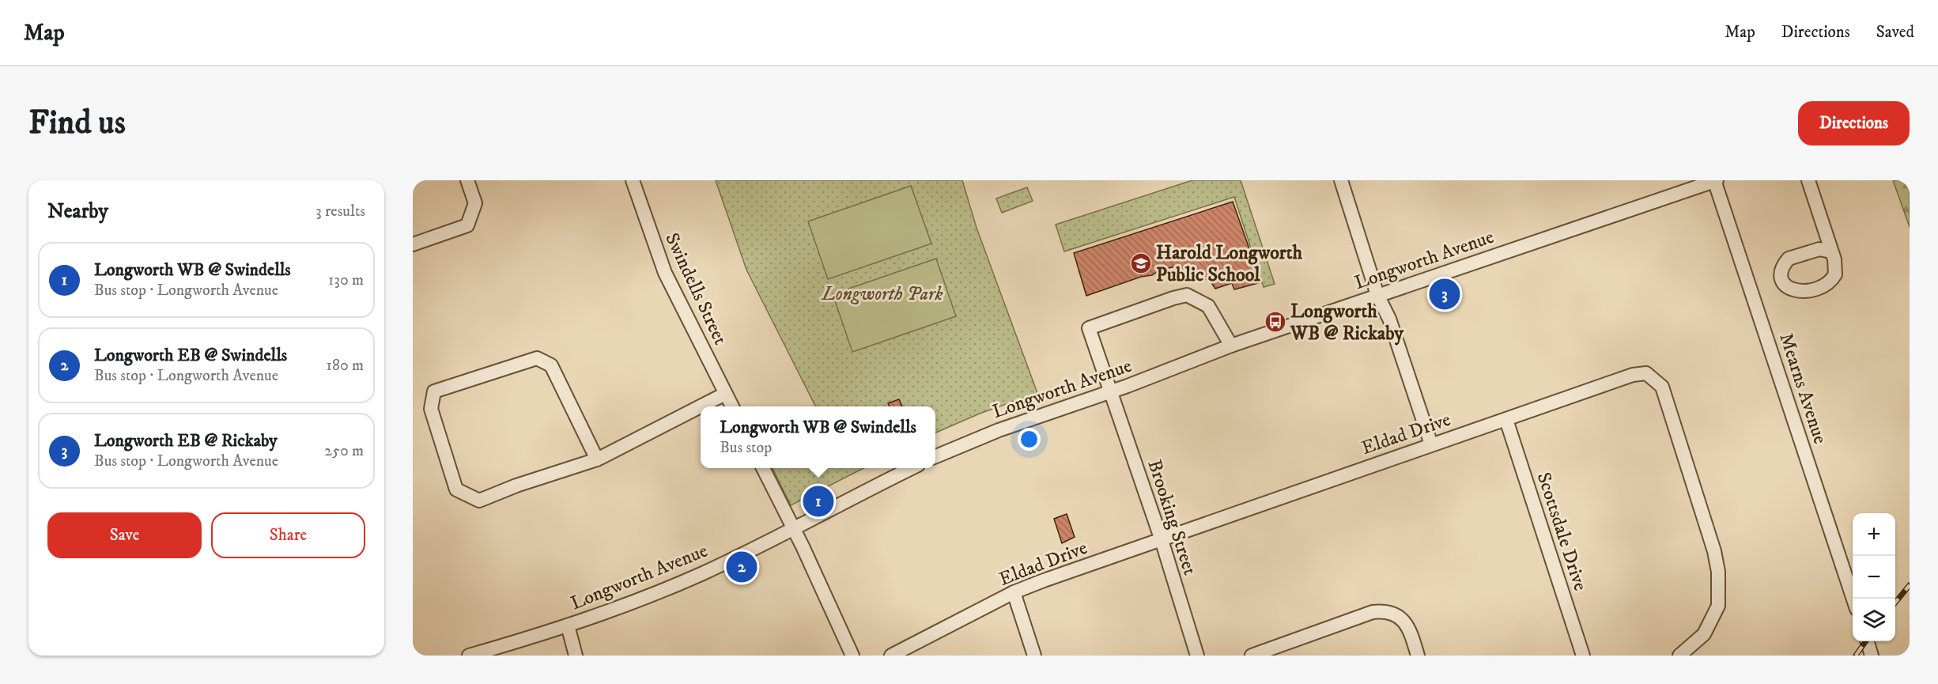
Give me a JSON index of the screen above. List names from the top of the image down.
{
  "streets": {
    "street": [
      "Longworth Avenue",
      "Swindells Street",
      "Mearns Avenue",
      "Eldad Drive",
      "Brooking Street",
      "Scottsdale Drive"
    ]
  },
  "crossings": [
    ["Longworth Avenue", "Mearns Avenue"],
    ["Longworth Avenue", "Brooking Street"],
    ["Eldad Drive", "Brooking Street"],
    ["Eldad Drive", "Scottsdale Drive"]
  ],
  "parks": ["Longworth Park"],
  "places": {
    "school or university": ["Harold Longworth Public School"],
    "bus stop": ["Longworth WB @ Rickaby"]
  },
  "page": {
    "header": "Map",
    "nav": ["Map", "Directions", "Saved"],
    "buttons": [
      "Directions",
      ["Save", "Share"]
    ],
    "title": "Find us",
    "heading": ["Nearby", "3 results"],
    "list": [
      {
        "mark": "1",
        "name": "Longworth WB @ Swindells",
        "note": "Bus stop · Longworth Avenue",
        "value": "130 m"
      },
      {
        "mark": "2",
        "name": "Longworth EB @ Swindells",
        "note": "Bus stop · Longworth Avenue",
        "value": "180 m"
      },
      {
        "mark": "3",
        "name": "Longworth EB @ Rickaby",
        "note": "Bus stop · Longworth Avenue",
        "value": "250 m"
      }
    ],
    "pins": ["3", "1", "2"],
    "popup": ["Longworth WB @ Swindells", "Bus stop"],
    "map_buttons": ["+", "−"]
  }
}
